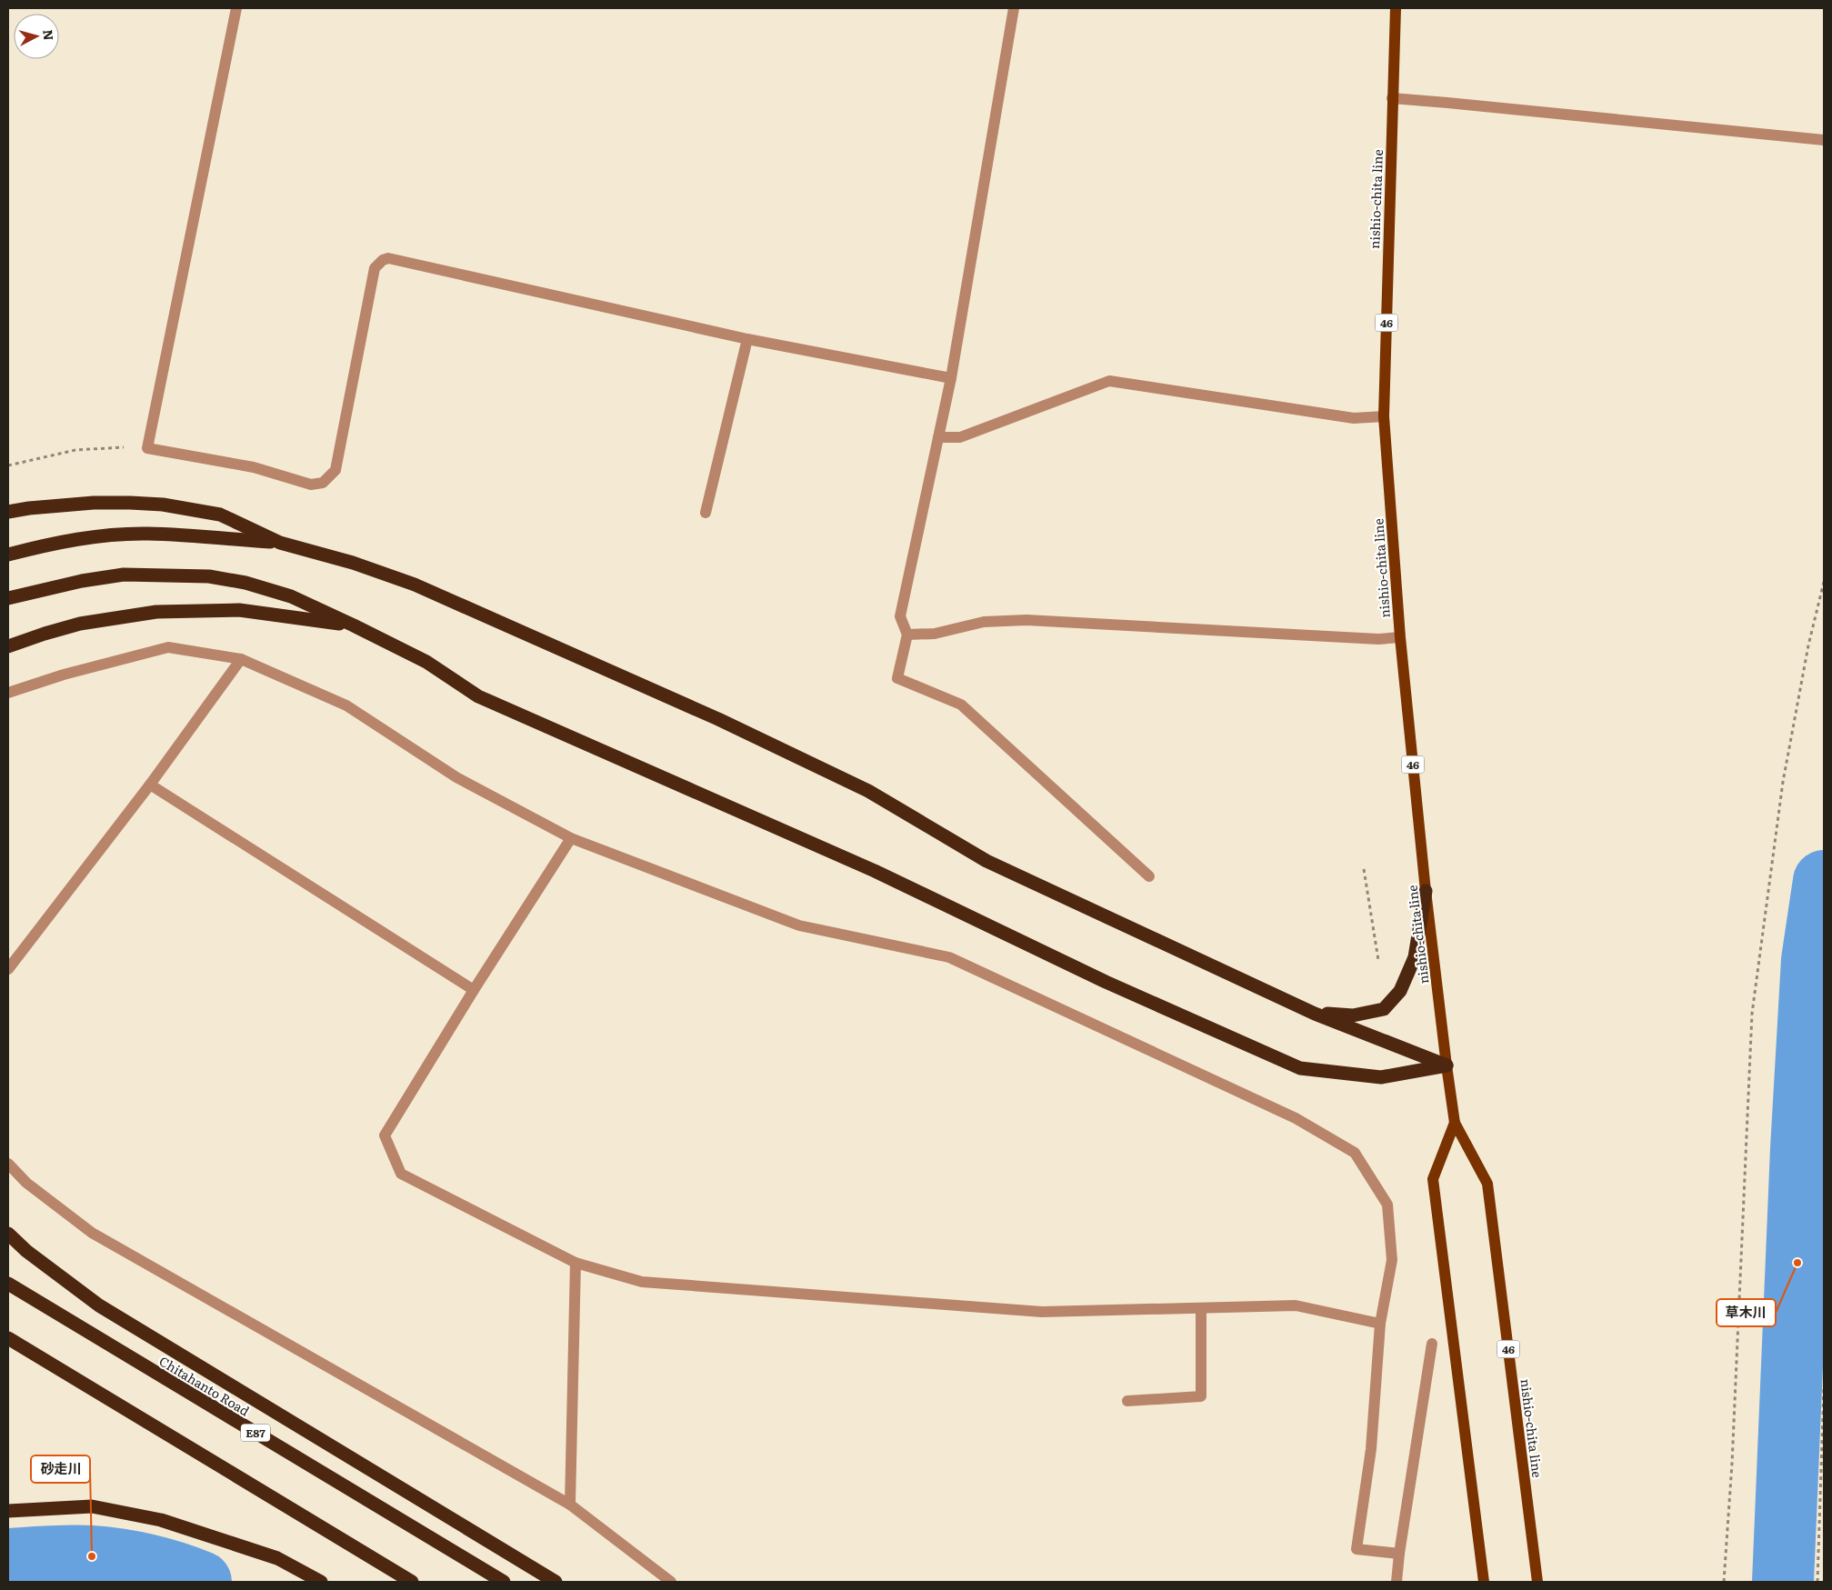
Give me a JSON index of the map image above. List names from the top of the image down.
{
  "streets": {
    "highway": ["Chitahanto Road", "E87"],
    "main road": ["nishio-chita line", "46"]
  },
  "places": ["草木川", "砂走川"],
  "north": "right"
}
